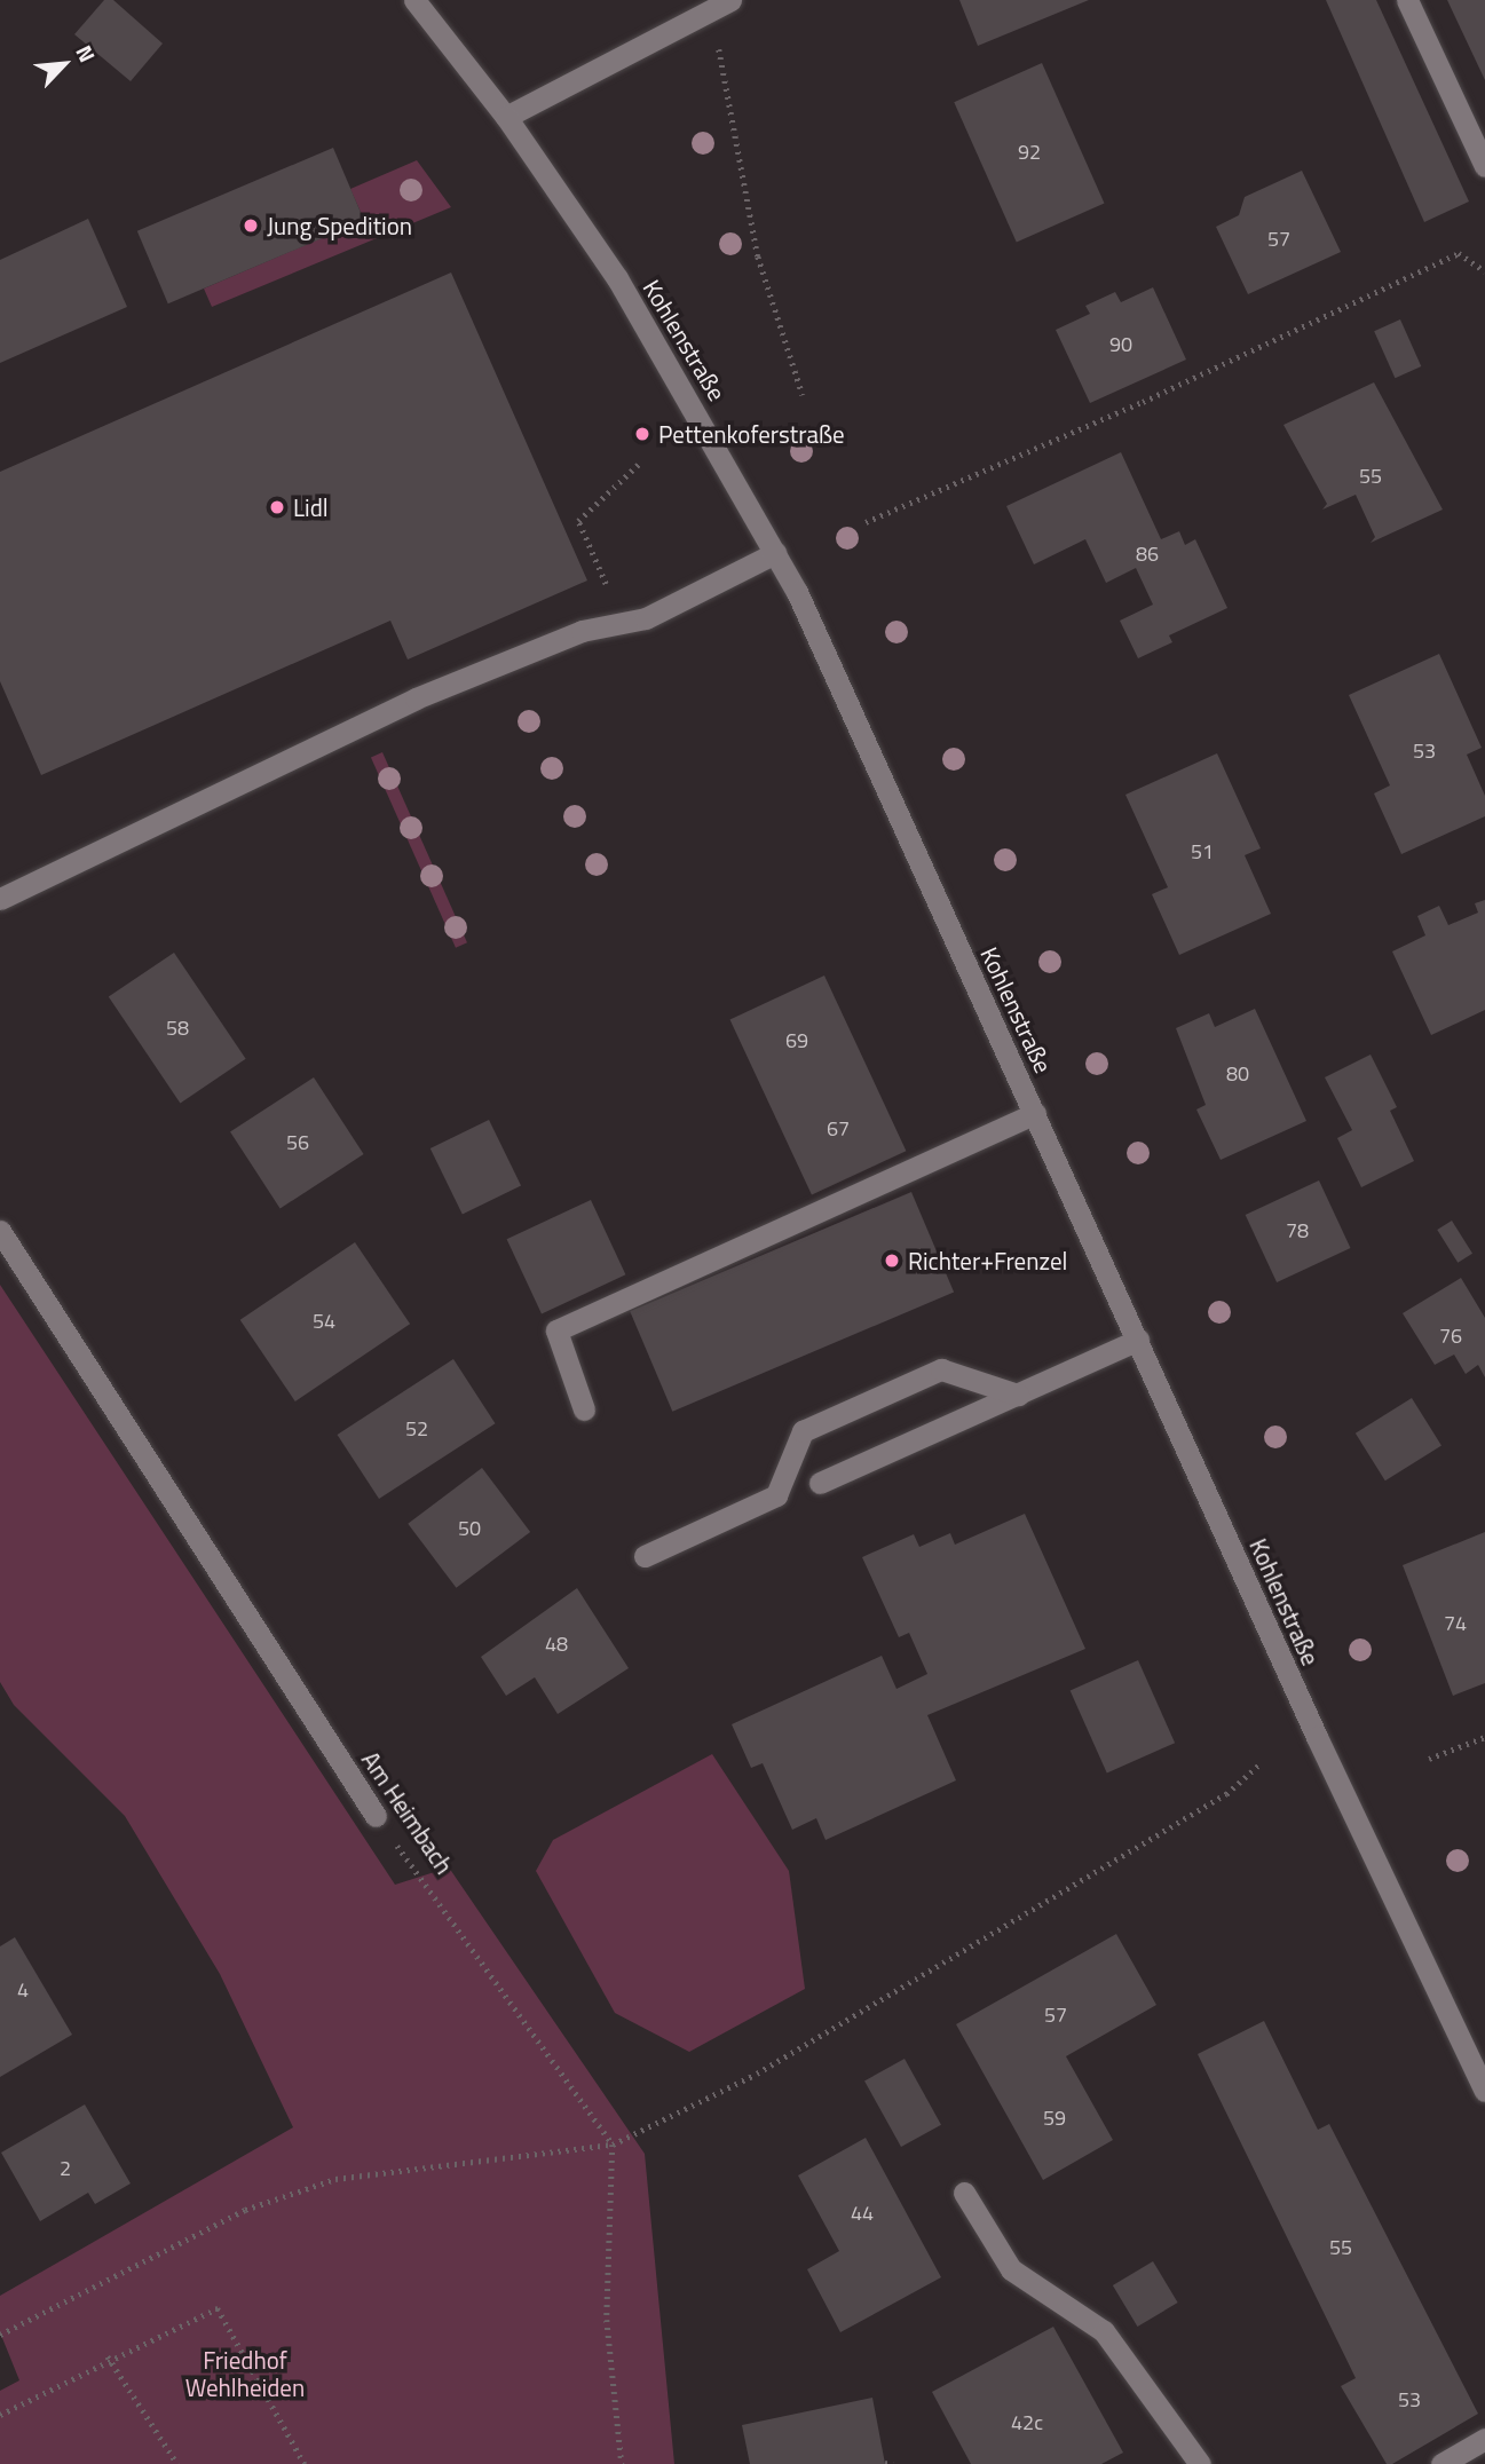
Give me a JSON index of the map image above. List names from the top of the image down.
{
  "streets": {
    "main road": ["Kohlenstraße", "Am Heimbach"]
  },
  "parks": ["Friedhof Wehlheiden"],
  "places": [
    "Jung Spedition",
    "Pettenkoferstraße",
    "Lidl",
    "Richter+Frenzel"
  ],
  "house_numbers": [
    "92",
    "57",
    "90",
    "55",
    "86",
    "53",
    "51",
    "58",
    "69",
    "80",
    "67",
    "56",
    "78",
    "54",
    "76",
    "52",
    "50",
    "74",
    "48",
    "4",
    "57",
    "59",
    "2",
    "44",
    "55",
    "53",
    "42c"
  ],
  "north": "top right"
}
